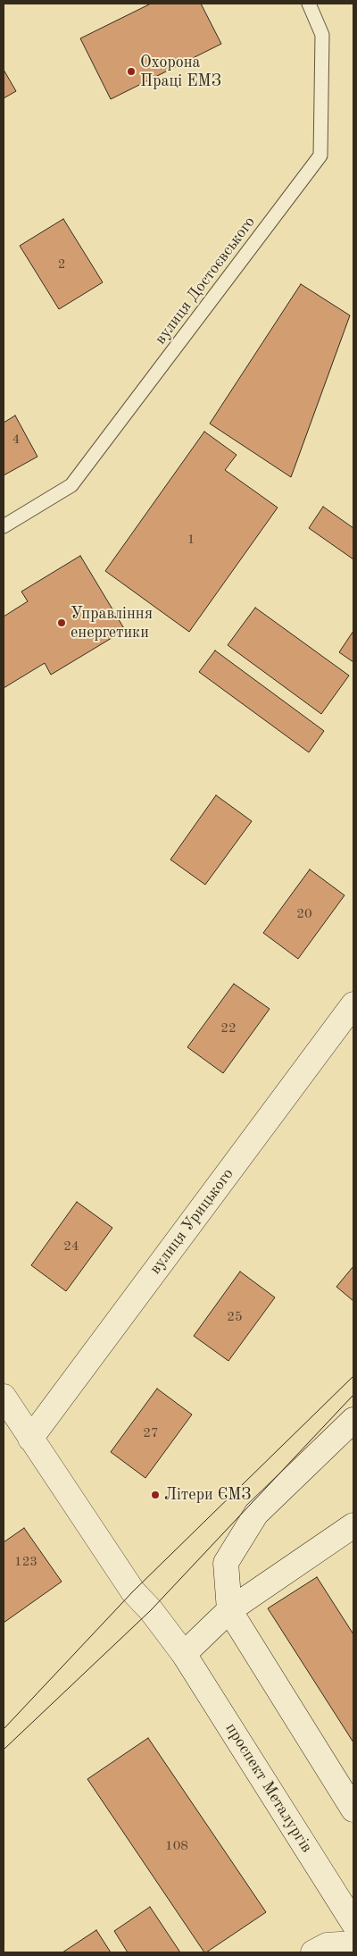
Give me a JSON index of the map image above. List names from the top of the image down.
{
  "streets": {
    "street": ["вулиця Урицького", "проспект Металургів"],
    "lane": ["вулиця Достоєвського"]
  },
  "crossings": [
    ["вулиця Урицького", "проспект Металургів"]
  ],
  "places": ["Охорона Праці ЕМЗ", "Управління енергетики", "Літери ЄМЗ"],
  "house_numbers": [
    "2",
    "4",
    "1",
    "20",
    "22",
    "24",
    "25",
    "27",
    "123",
    "108"
  ]
}
